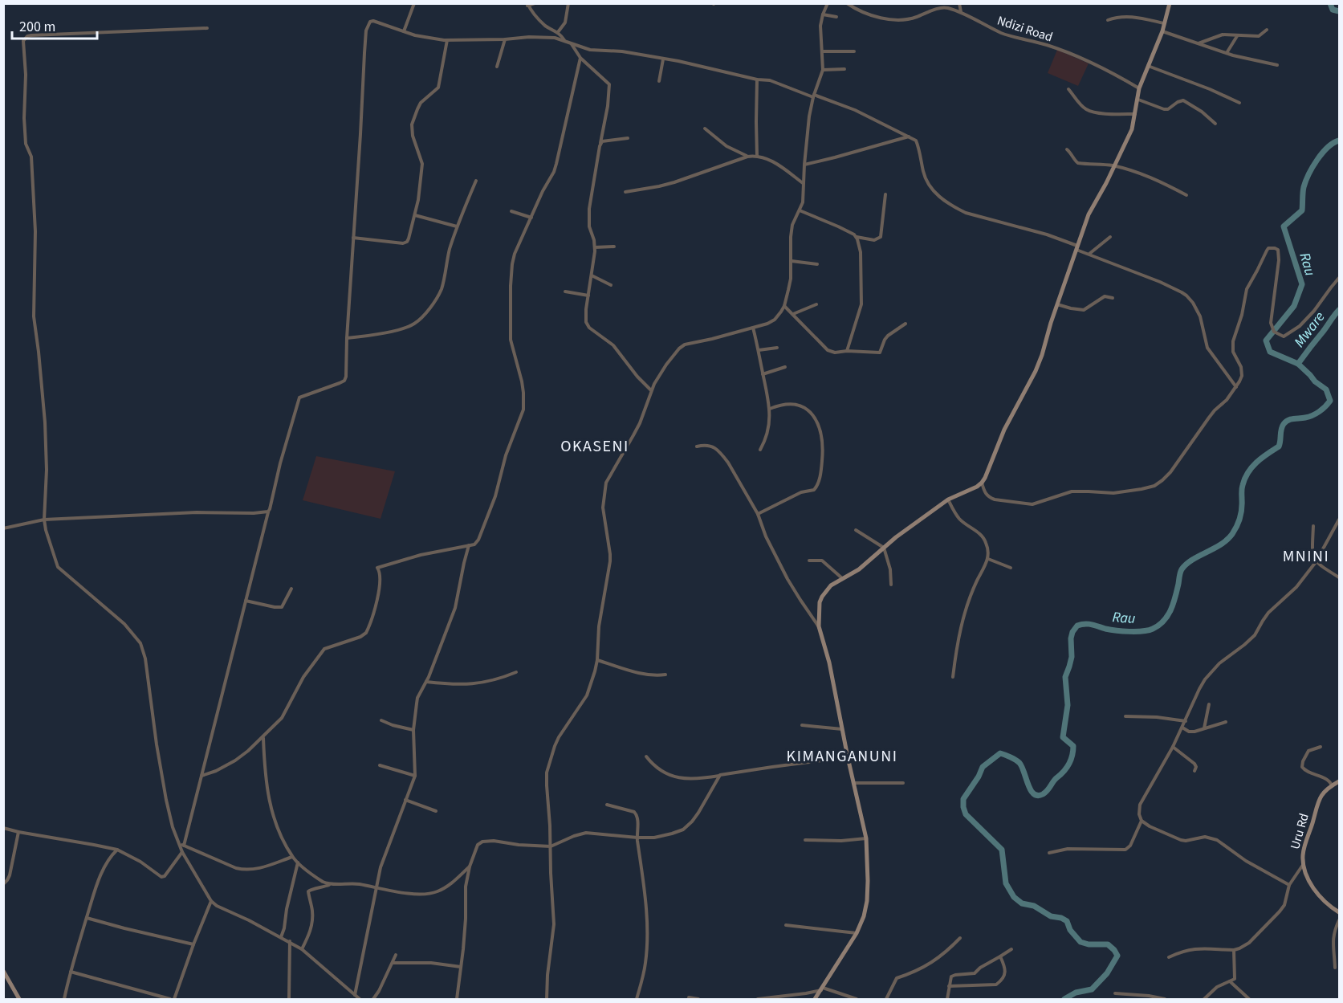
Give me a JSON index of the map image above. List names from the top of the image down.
{
  "streets": {
    "street": ["Ndizi Road", "Uru Rd"]
  },
  "districts": ["OKASENI", "MNINI", "KIMANGANUNI"],
  "water": ["Rau", "Mware"],
  "scale_bar": "200 m"
}
